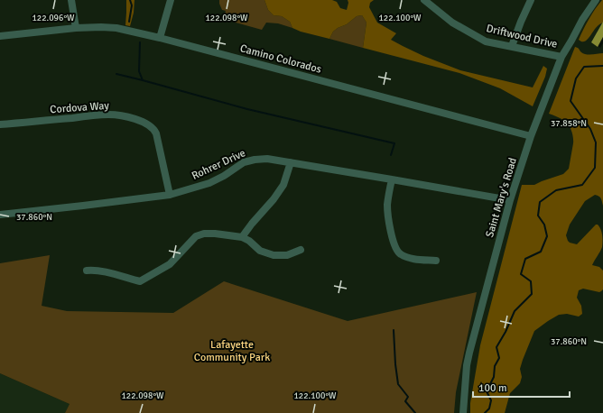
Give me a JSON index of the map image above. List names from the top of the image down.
{
  "streets": {
    "street": [
      "Driftwood Drive",
      "Camino Colorados",
      "Cordova Way",
      "Rohrer Drive",
      "Saint Mary's Road"
    ]
  },
  "crossings": [
    ["Driftwood Drive", "Saint Mary's Road"],
    ["Camino Colorados", "Saint Mary's Road"],
    ["Cordova Way", "Rohrer Drive"],
    ["Rohrer Drive", "Saint Mary's Road"]
  ],
  "parks": ["Lafayette Community Park"],
  "scale_bar": "100 m",
  "coordinates": [
    "122.096°W",
    "122.098°W",
    "122.100°W",
    "37.858°N",
    "37.860°N"
  ]
}
